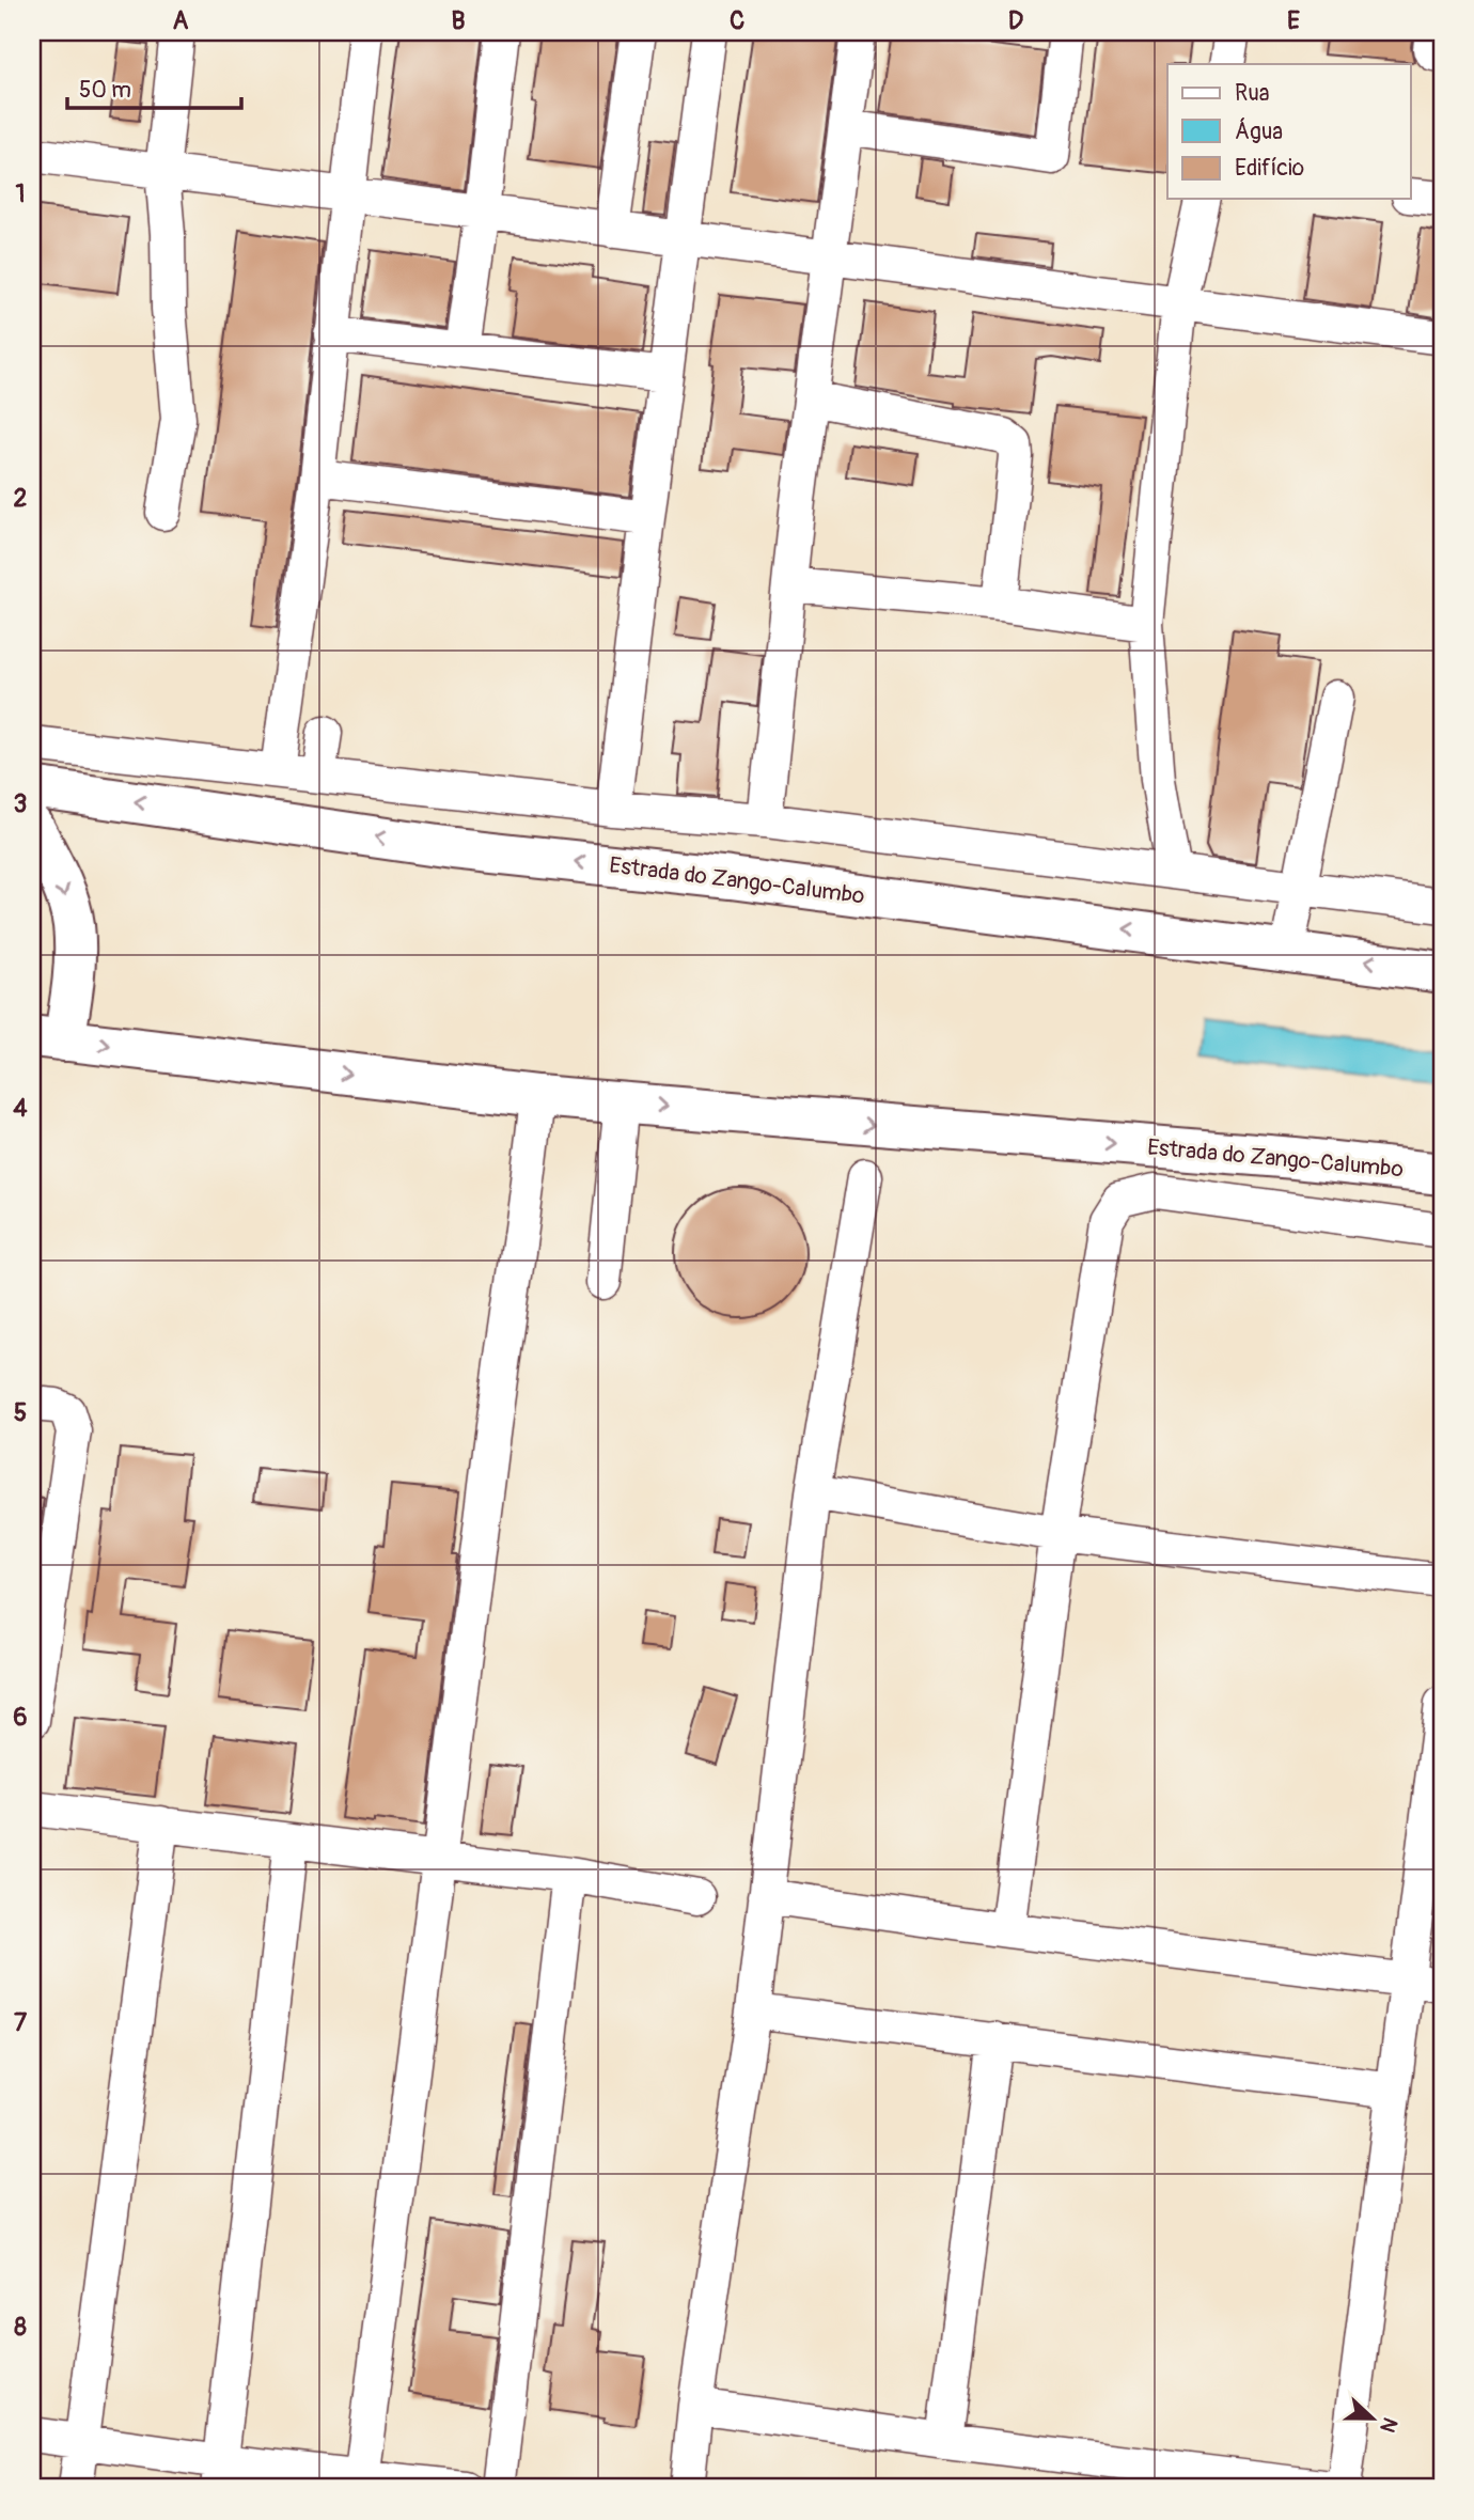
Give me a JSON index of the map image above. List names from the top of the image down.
{
  "streets": {
    "main road": ["Estrada do Zango-Calumbo"]
  },
  "legend": ["Rua", "Água", "Edifício"],
  "scale_bar": "50 m",
  "north": "right",
  "grid": {
    "columns": [
      "A",
      "B",
      "C",
      "D",
      "E"
    ],
    "rows": [
      "1",
      "2",
      "3",
      "4",
      "5",
      "6",
      "7",
      "8"
    ]
  }
}
